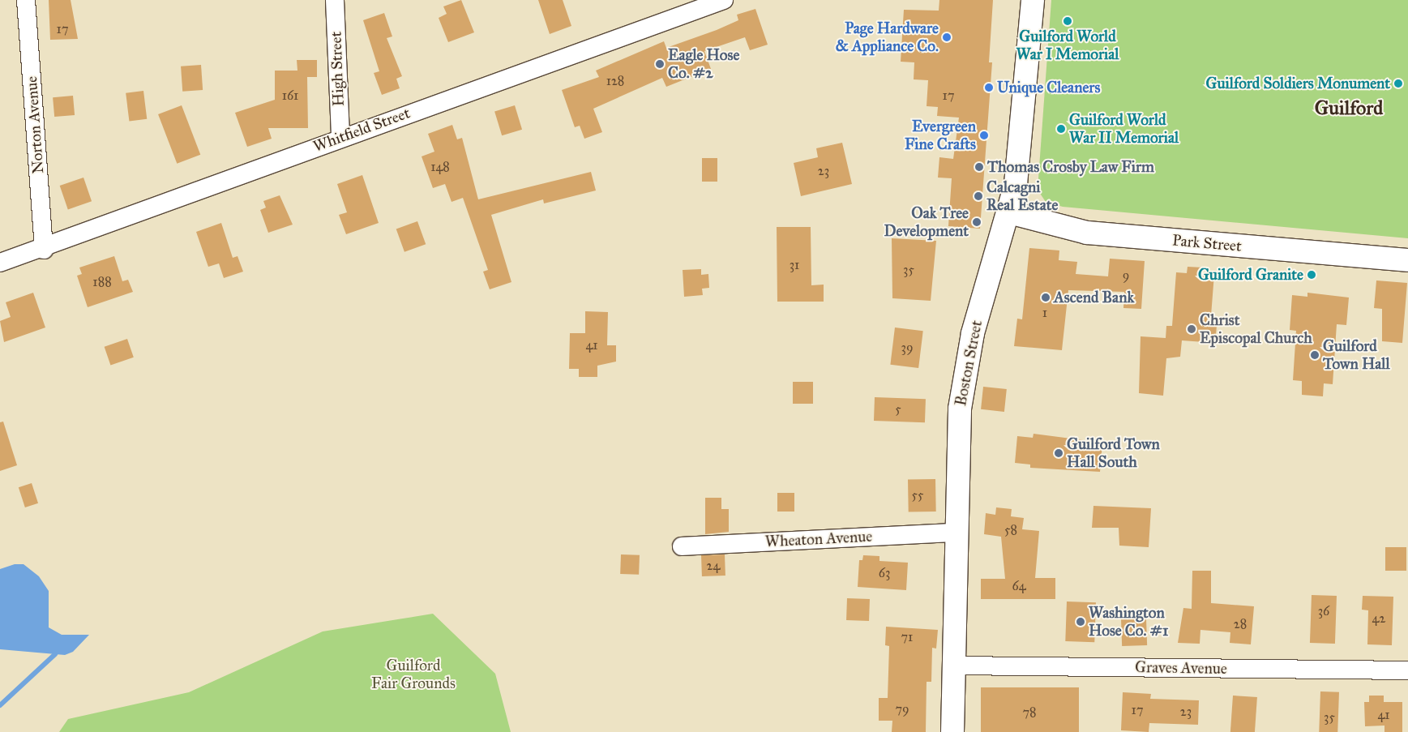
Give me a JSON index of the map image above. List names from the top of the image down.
{
  "streets": {
    "main road": ["Park Street", "Boston Street"],
    "street": [
      "High Street",
      "Norton Avenue",
      "Whitfield Street",
      "Wheaton Avenue",
      "Graves Avenue"
    ]
  },
  "crossings": [
    ["High Street", "Whitfield Street"],
    ["Norton Avenue", "Whitfield Street"],
    ["Park Street", "Boston Street"],
    ["Boston Street", "Wheaton Avenue"],
    ["Boston Street", "Graves Avenue"]
  ],
  "districts": ["Guilford"],
  "parks": ["Guilford Fair Grounds"],
  "places": [
    "Guilford World War I Memorial",
    "Page Hardware & Appliance Co.",
    "Eagle Hose Co. #2",
    "Guilford Soldiers Monument",
    "Unique Cleaners",
    "Guilford World War II Memorial",
    "Evergreen Fine Crafts",
    "Thomas Crosby Law Firm",
    "Calcagni Real Estate",
    "Oak Tree Development",
    "Guilford Granite",
    "Ascend Bank",
    "Christ Episcopal Church",
    "Guilford Town Hall",
    "Guilford Town Hall South",
    "Washington Hose Co. #1"
  ],
  "house_numbers": [
    "17",
    "128",
    "161",
    "17",
    "148",
    "23",
    "31",
    "35",
    "9",
    "188",
    "1",
    "41",
    "39",
    "5",
    "55",
    "58",
    "24",
    "63",
    "64",
    "36",
    "42",
    "28",
    "71",
    "79",
    "17",
    "23",
    "78",
    "41",
    "35"
  ]
}
